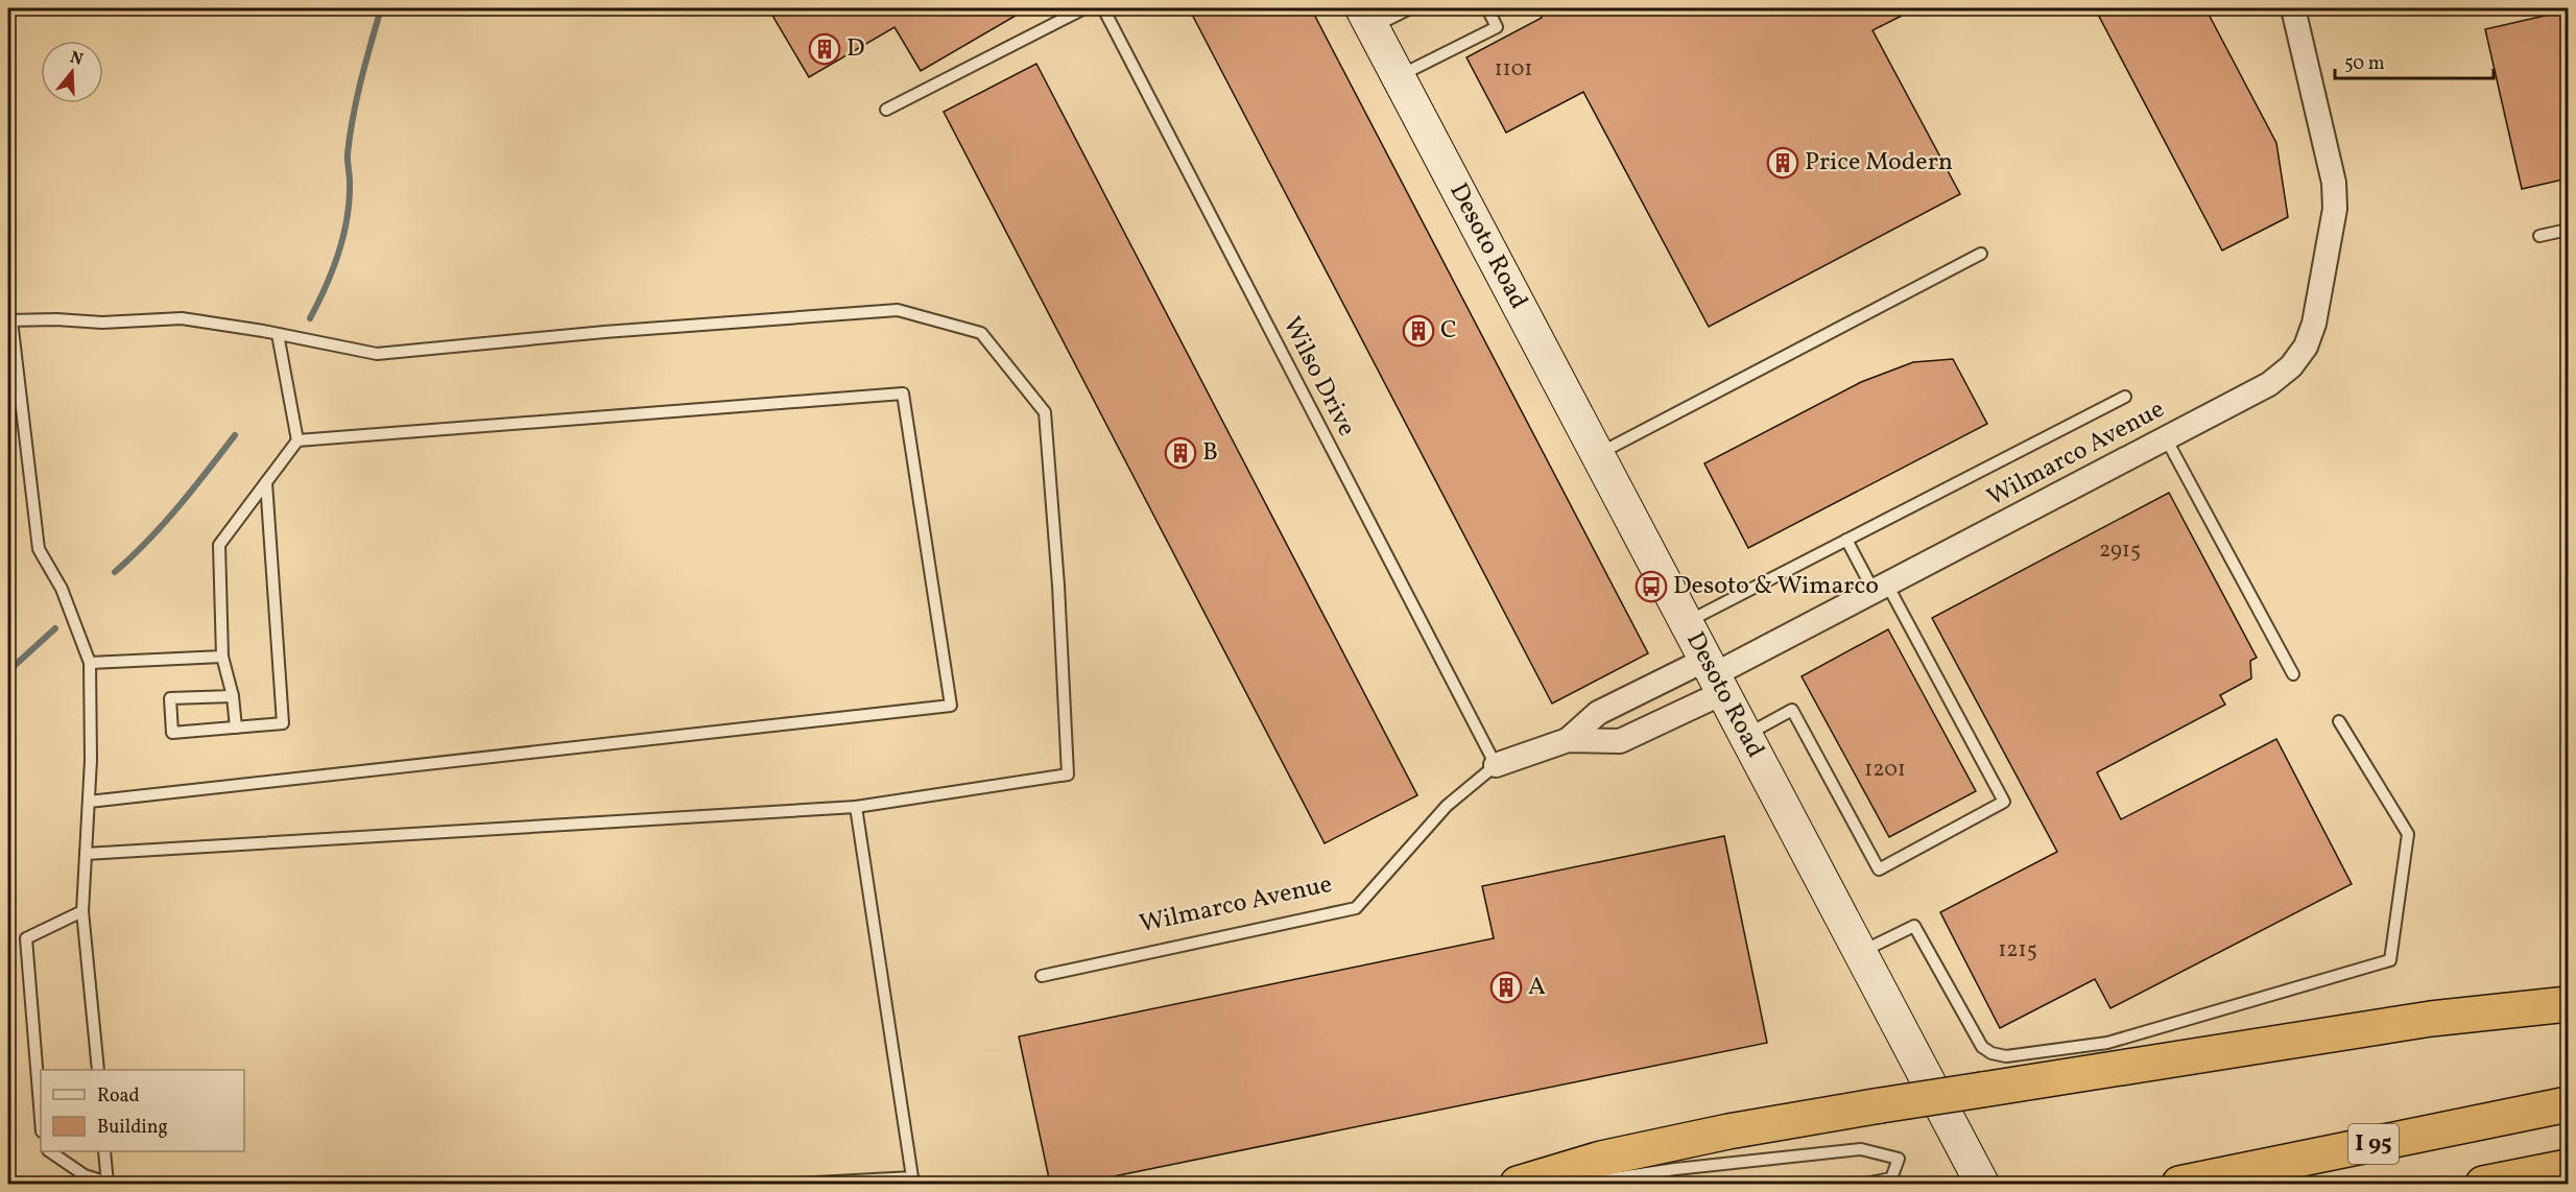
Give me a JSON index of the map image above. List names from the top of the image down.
{
  "streets": {
    "highway": ["I 95"],
    "street": ["Desoto Road", "Wilmarco Avenue"],
    "lane": ["Wilso Drive"]
  },
  "crossings": [
    ["Desoto Road", "Wilmarco Avenue"],
    ["Wilso Drive", "Wilmarco Avenue"]
  ],
  "places": {
    "building": [
      "D",
      "Price Modern",
      "C",
      "B",
      "A"
    ],
    "bus stop": ["Desoto & Wimarco"]
  },
  "house_numbers": [
    "1101",
    "2915",
    "1201",
    "1215"
  ],
  "legend": ["Road", "Building"],
  "scale_bar": "50 m",
  "north": "top"
}
